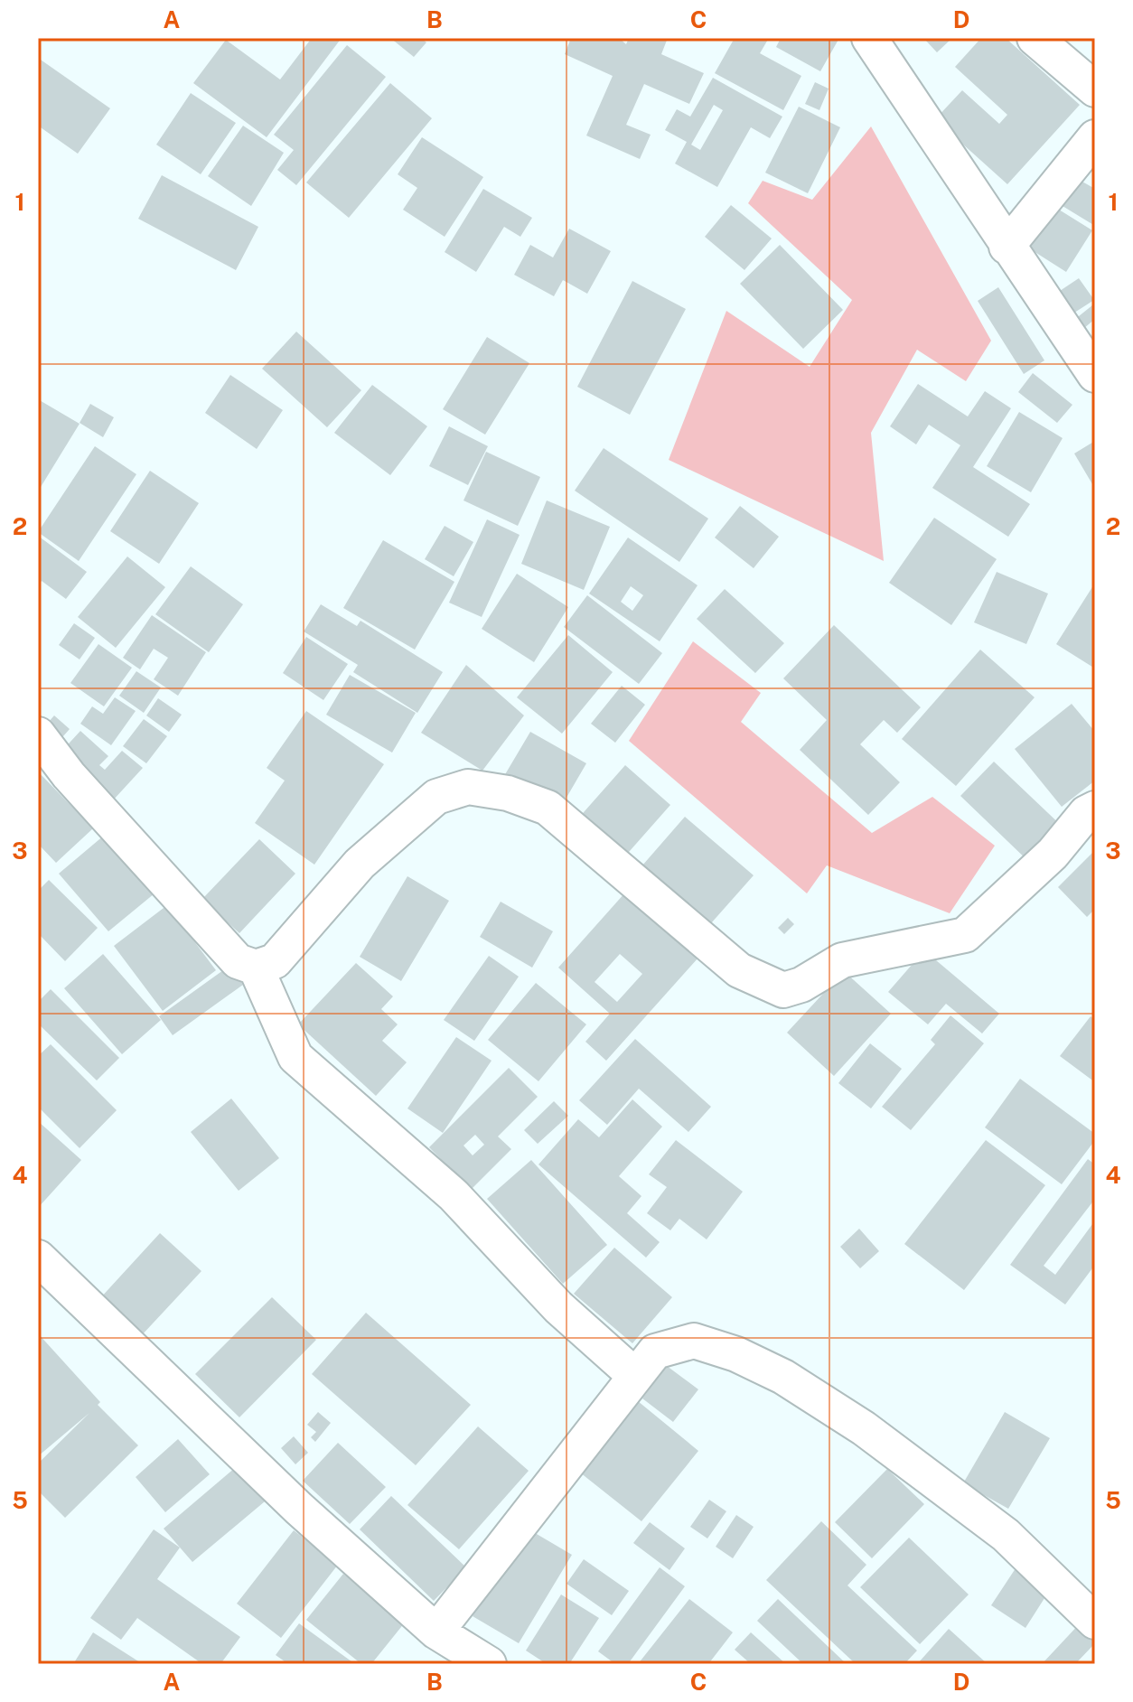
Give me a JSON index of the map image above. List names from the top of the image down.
{
  "grid": {
    "columns": [
      "A",
      "B",
      "C",
      "D"
    ],
    "rows": [
      "1",
      "2",
      "3",
      "4",
      "5"
    ]
  }
}
